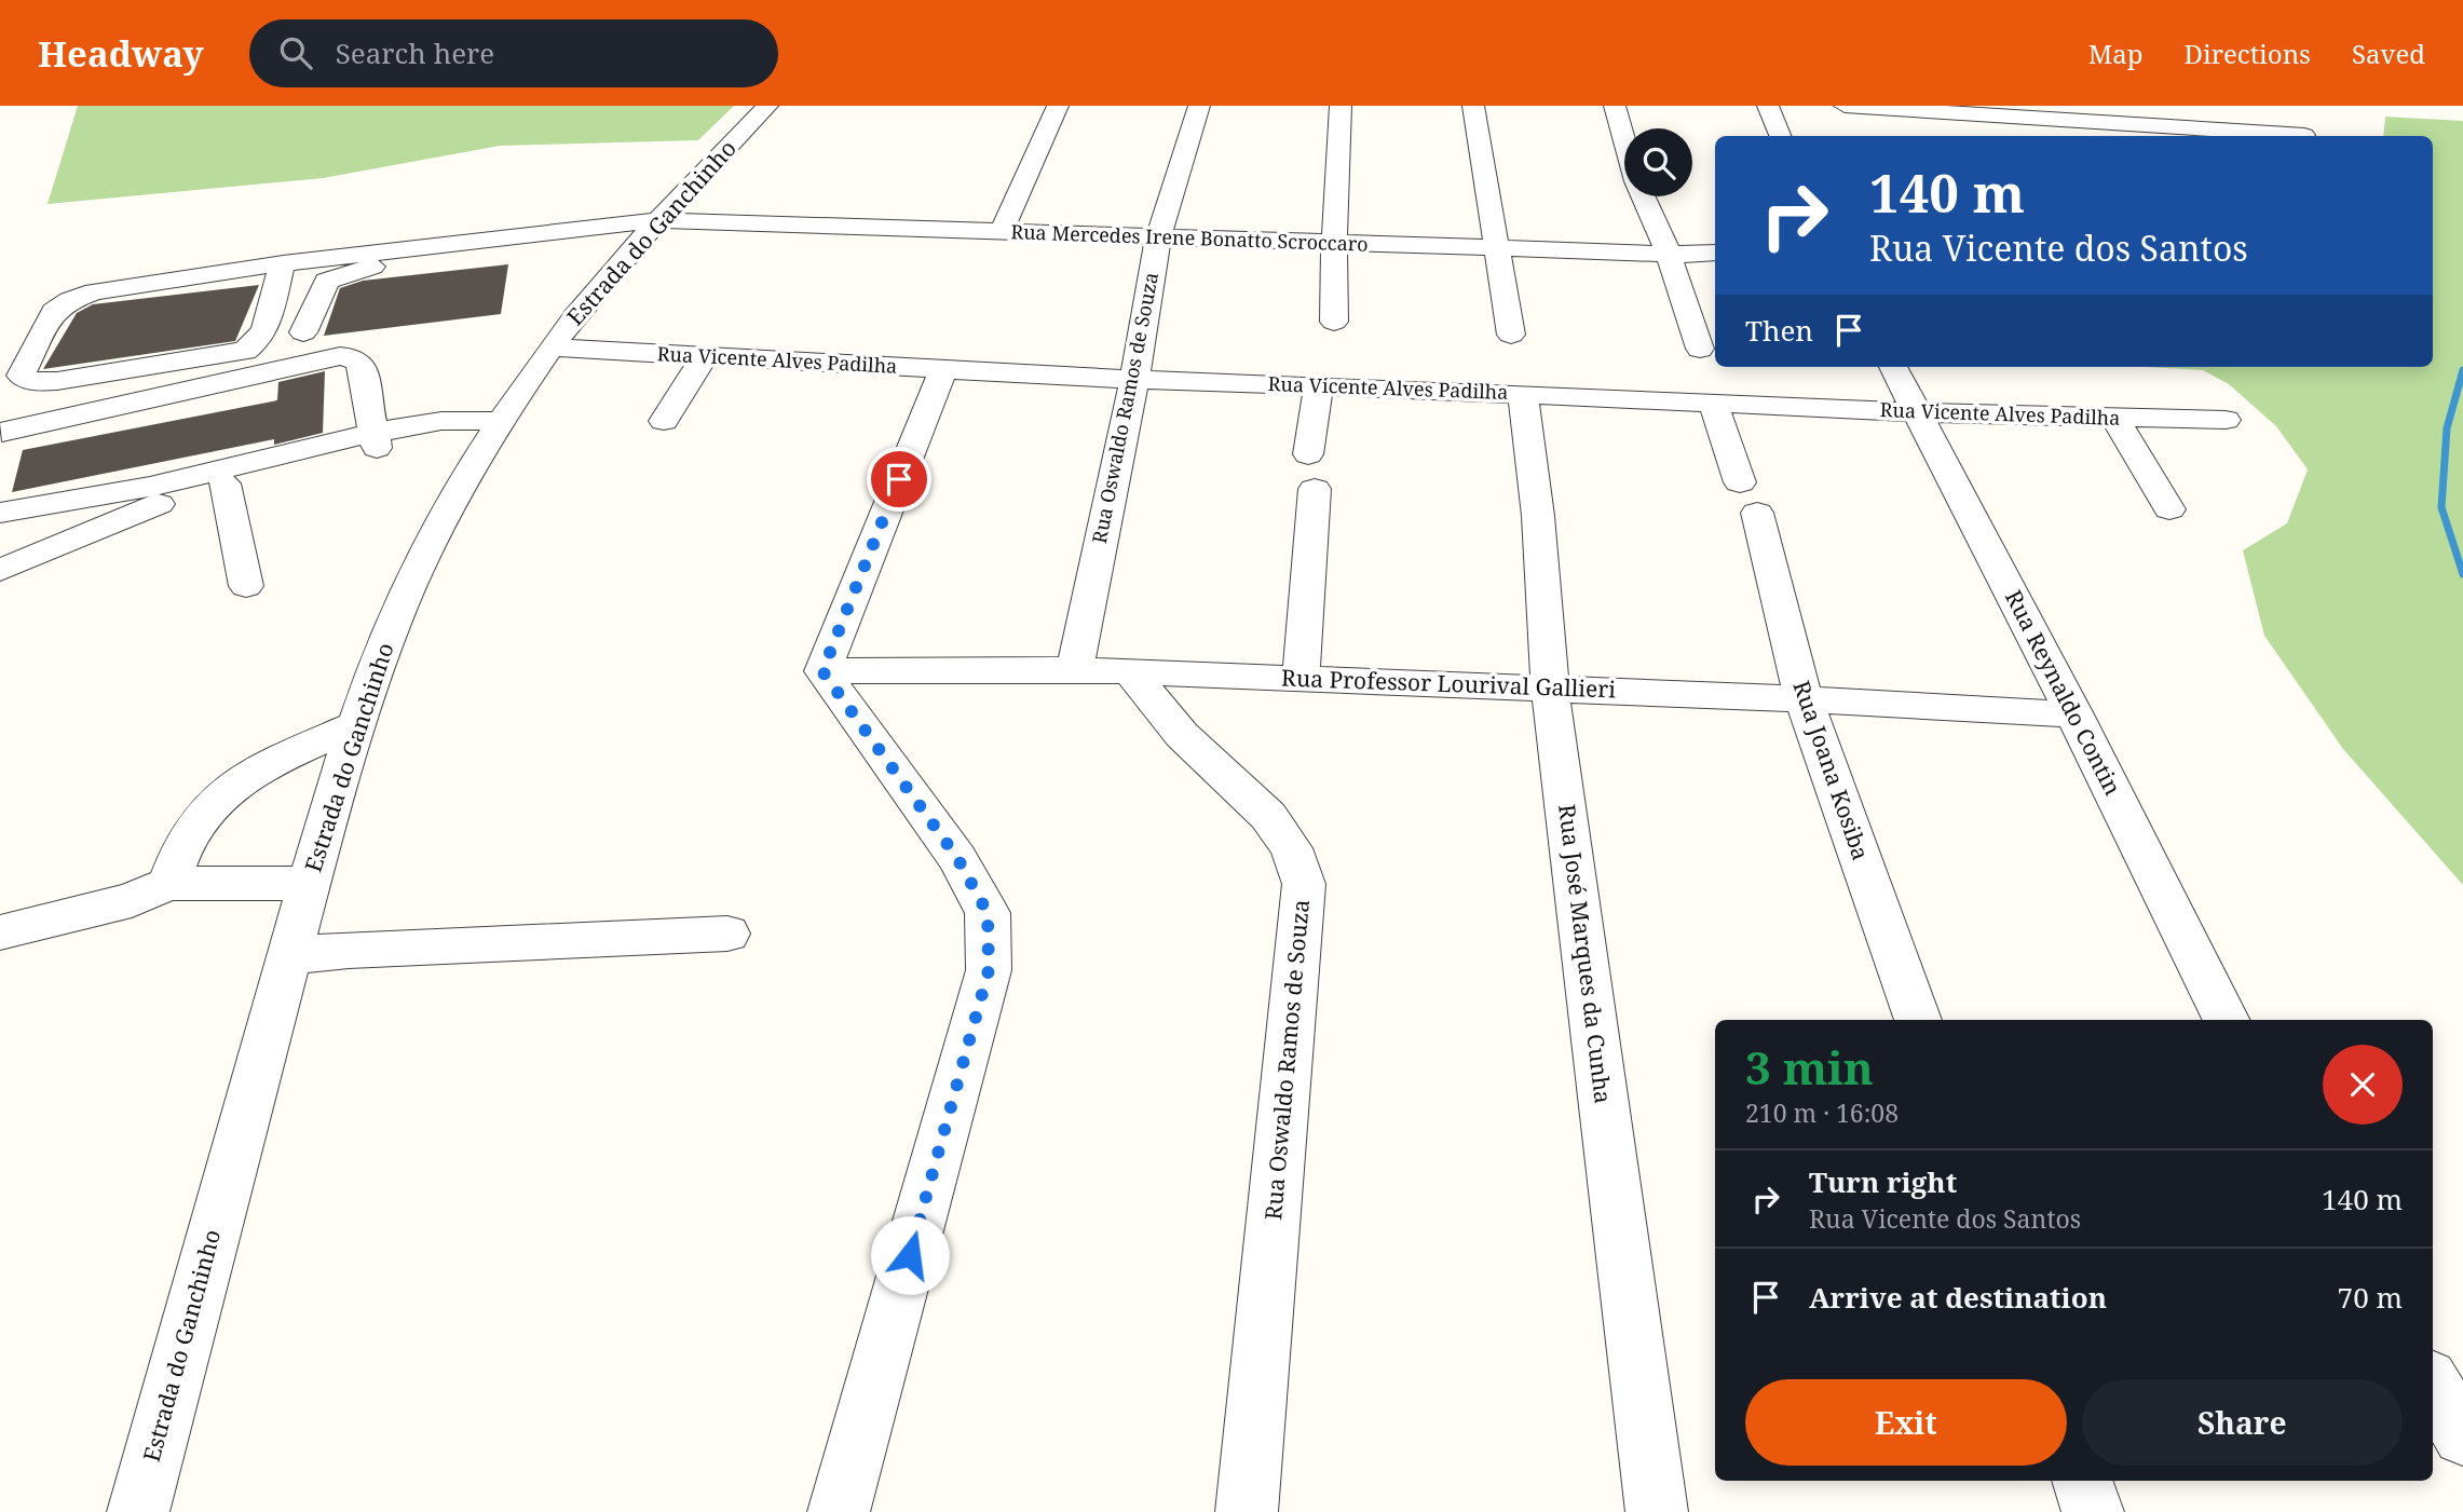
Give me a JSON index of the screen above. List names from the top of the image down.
{
  "streets": {
    "street": [
      "Estrada do Ganchinho",
      "Rua Mercedes Irene Bonatto Scroccaro",
      "Rua Vicente Alves Padilha",
      "Rua Oswaldo Ramos de Souza",
      "Rua Professor Lourival Gallieri",
      "Rua Reynaldo Contin",
      "Rua Joana Kosiba",
      "Rua José Marques da Cunha"
    ]
  },
  "crossings": [
    ["Estrada do Ganchinho", "Rua Mercedes Irene Bonatto Scroccaro"],
    ["Estrada do Ganchinho", "Rua Vicente Alves Padilha"],
    ["Rua Mercedes Irene Bonatto Scroccaro", "Rua Oswaldo Ramos de Souza"],
    ["Rua Vicente Alves Padilha", "Rua Oswaldo Ramos de Souza"],
    ["Rua Vicente Alves Padilha", "Rua Reynaldo Contin"],
    ["Rua Vicente Alves Padilha", "Rua Joana Kosiba"],
    ["Rua Vicente Alves Padilha", "Rua José Marques da Cunha"],
    ["Rua Oswaldo Ramos de Souza", "Rua Professor Lourival Gallieri"],
    ["Rua Professor Lourival Gallieri", "Rua Reynaldo Contin"],
    ["Rua Professor Lourival Gallieri", "Rua Joana Kosiba"],
    ["Rua Professor Lourival Gallieri", "Rua José Marques da Cunha"]
  ],
  "page": {
    "header": "Headway",
    "search": "Search here",
    "nav": ["Map", "Directions", "Saved"],
    "turn": ["140 m", "Rua Vicente dos Santos"],
    "then": "Then",
    "heading": ["3 min", "210 m · 16:08"],
    "list": [
      {
        "name": "Turn right",
        "note": "Rua Vicente dos Santos",
        "value": "140 m"
      },
      {
        "name": "Arrive at destination",
        "value": "70 m"
      }
    ],
    "buttons": ["Exit", "Share"]
  }
}
